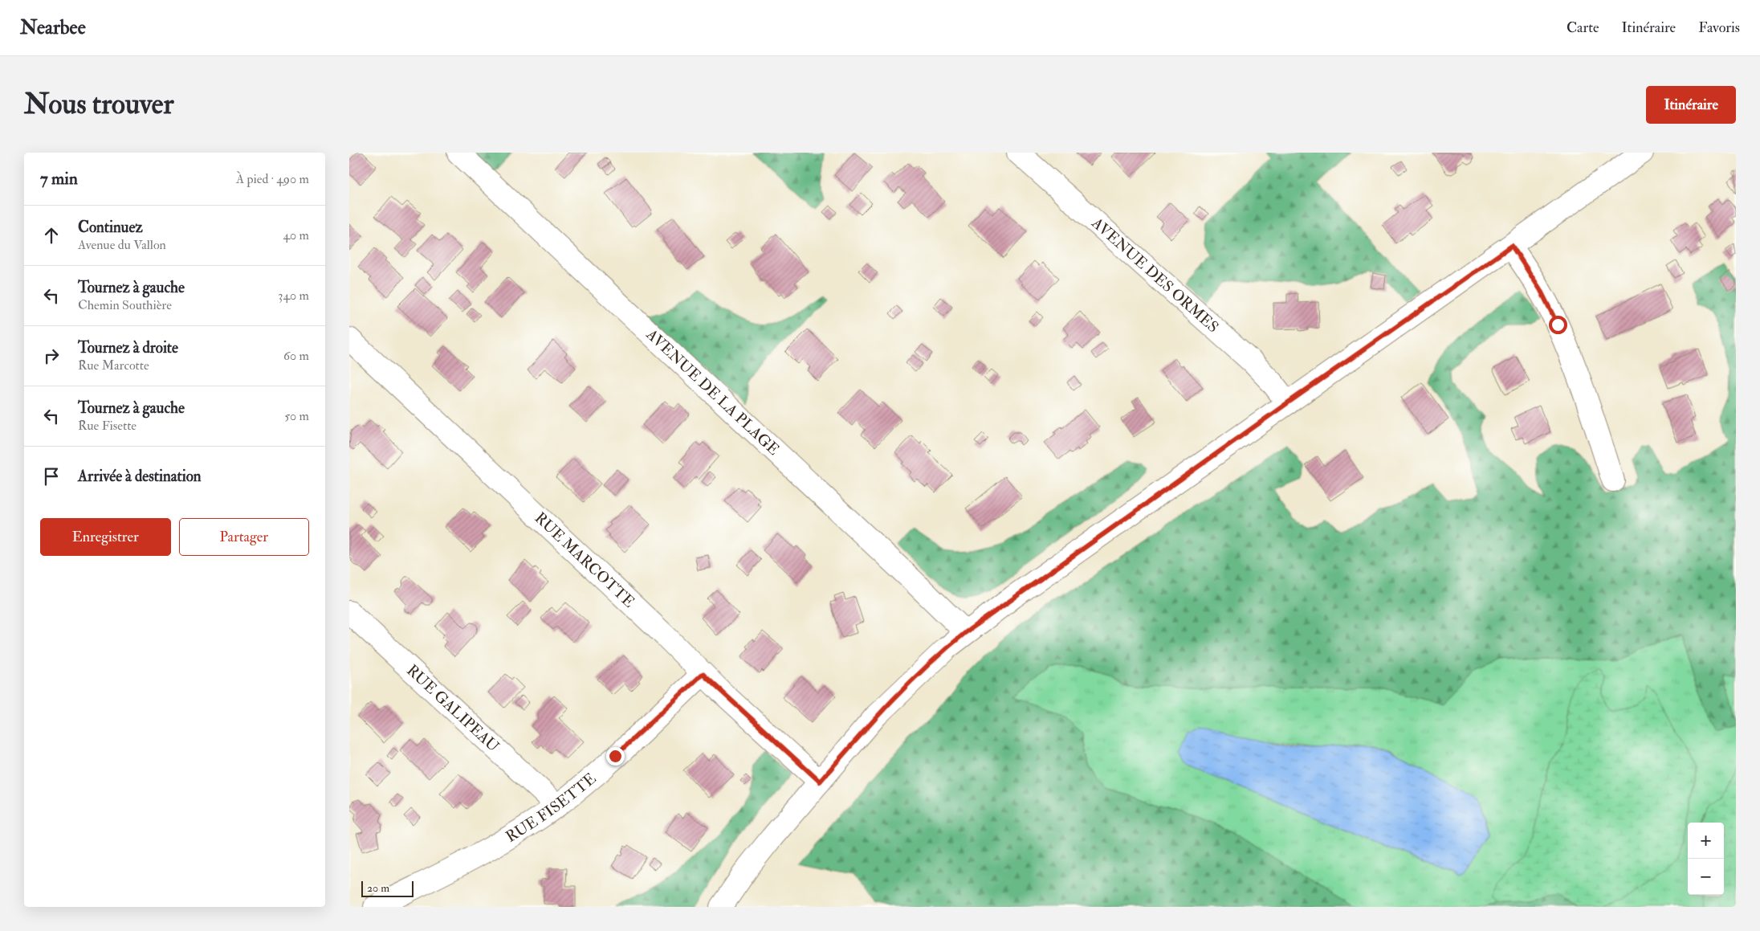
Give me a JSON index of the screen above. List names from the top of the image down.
{
  "streets": {
    "street": [
      "AVENUE DES ORMES",
      "AVENUE DE LA PLAGE",
      "RUE MARCOTTE",
      "RUE GALIPEAU",
      "RUE FISETTE"
    ]
  },
  "crossings": [
    ["RUE MARCOTTE", "RUE FISETTE"],
    ["RUE GALIPEAU", "RUE FISETTE"]
  ],
  "scale_bar": "20 m",
  "page": {
    "header": "Nearbee",
    "nav": ["Carte", "Itinéraire", "Favoris"],
    "buttons": [
      "Itinéraire",
      ["Enregistrer", "Partager"]
    ],
    "title": "Nous trouver",
    "heading": ["7 min", "À pied · 490 m"],
    "list": [
      ["Continuez", "Avenue du Vallon", "40 m"],
      ["Tournez à gauche", "Chemin Southière", "340 m"],
      ["Tournez à droite", "Rue Marcotte", "60 m"],
      ["Tournez à gauche", "Rue Fisette", "50 m"],
      "Arrivée à destination"
    ],
    "map_buttons": ["+", "−"],
    "scale": "20 m"
  }
}
